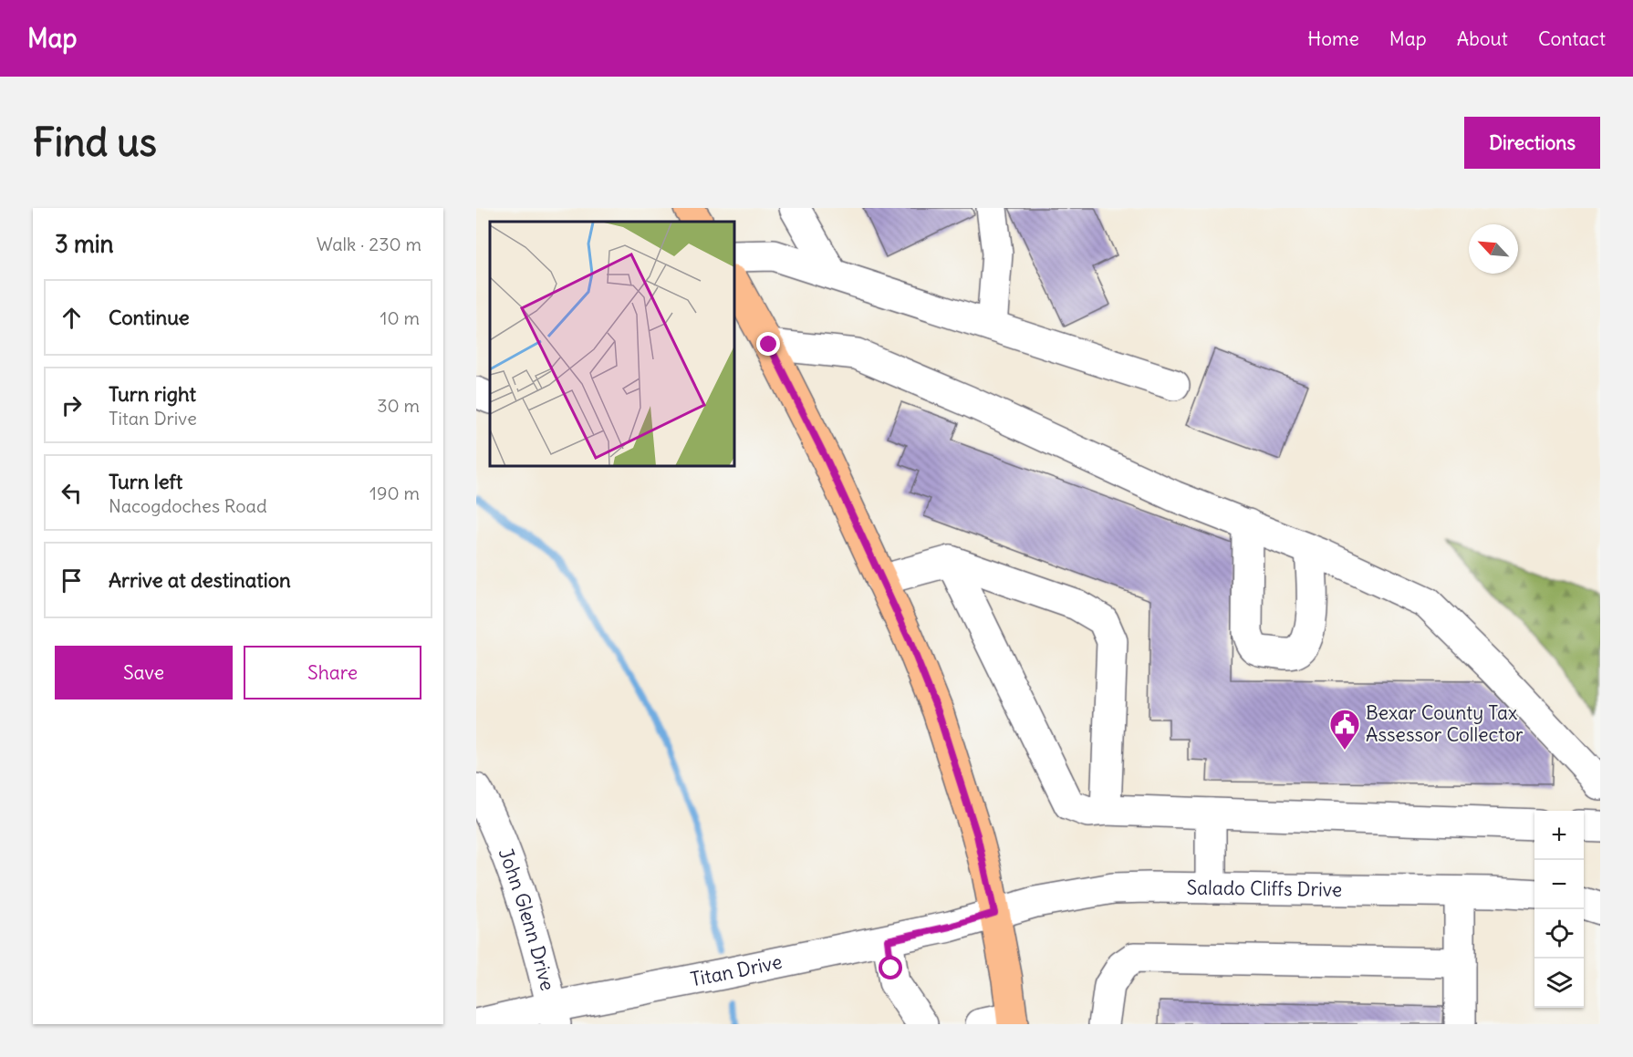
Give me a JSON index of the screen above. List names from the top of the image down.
{
  "streets": {
    "street": ["Salado Cliffs Drive", "John Glenn Drive", "Titan Drive"]
  },
  "crossings": [
    ["Salado Cliffs Drive", "Titan Drive"],
    ["John Glenn Drive", "Titan Drive"]
  ],
  "places": {
    "public building": ["Bexar County Tax Assessor Collector"]
  },
  "north": "top left",
  "page": {
    "header": "Map",
    "nav": [
      "Home",
      "Map",
      "About",
      "Contact"
    ],
    "buttons": [
      "Directions",
      ["Save", "Share"]
    ],
    "title": "Find us",
    "heading": ["3 min", "Walk · 230 m"],
    "list": [
      ["Continue", "10 m"],
      ["Turn right", "Titan Drive", "30 m"],
      ["Turn left", "Nacogdoches Road", "190 m"],
      "Arrive at destination"
    ],
    "map_buttons": ["+", "−"]
  }
}
